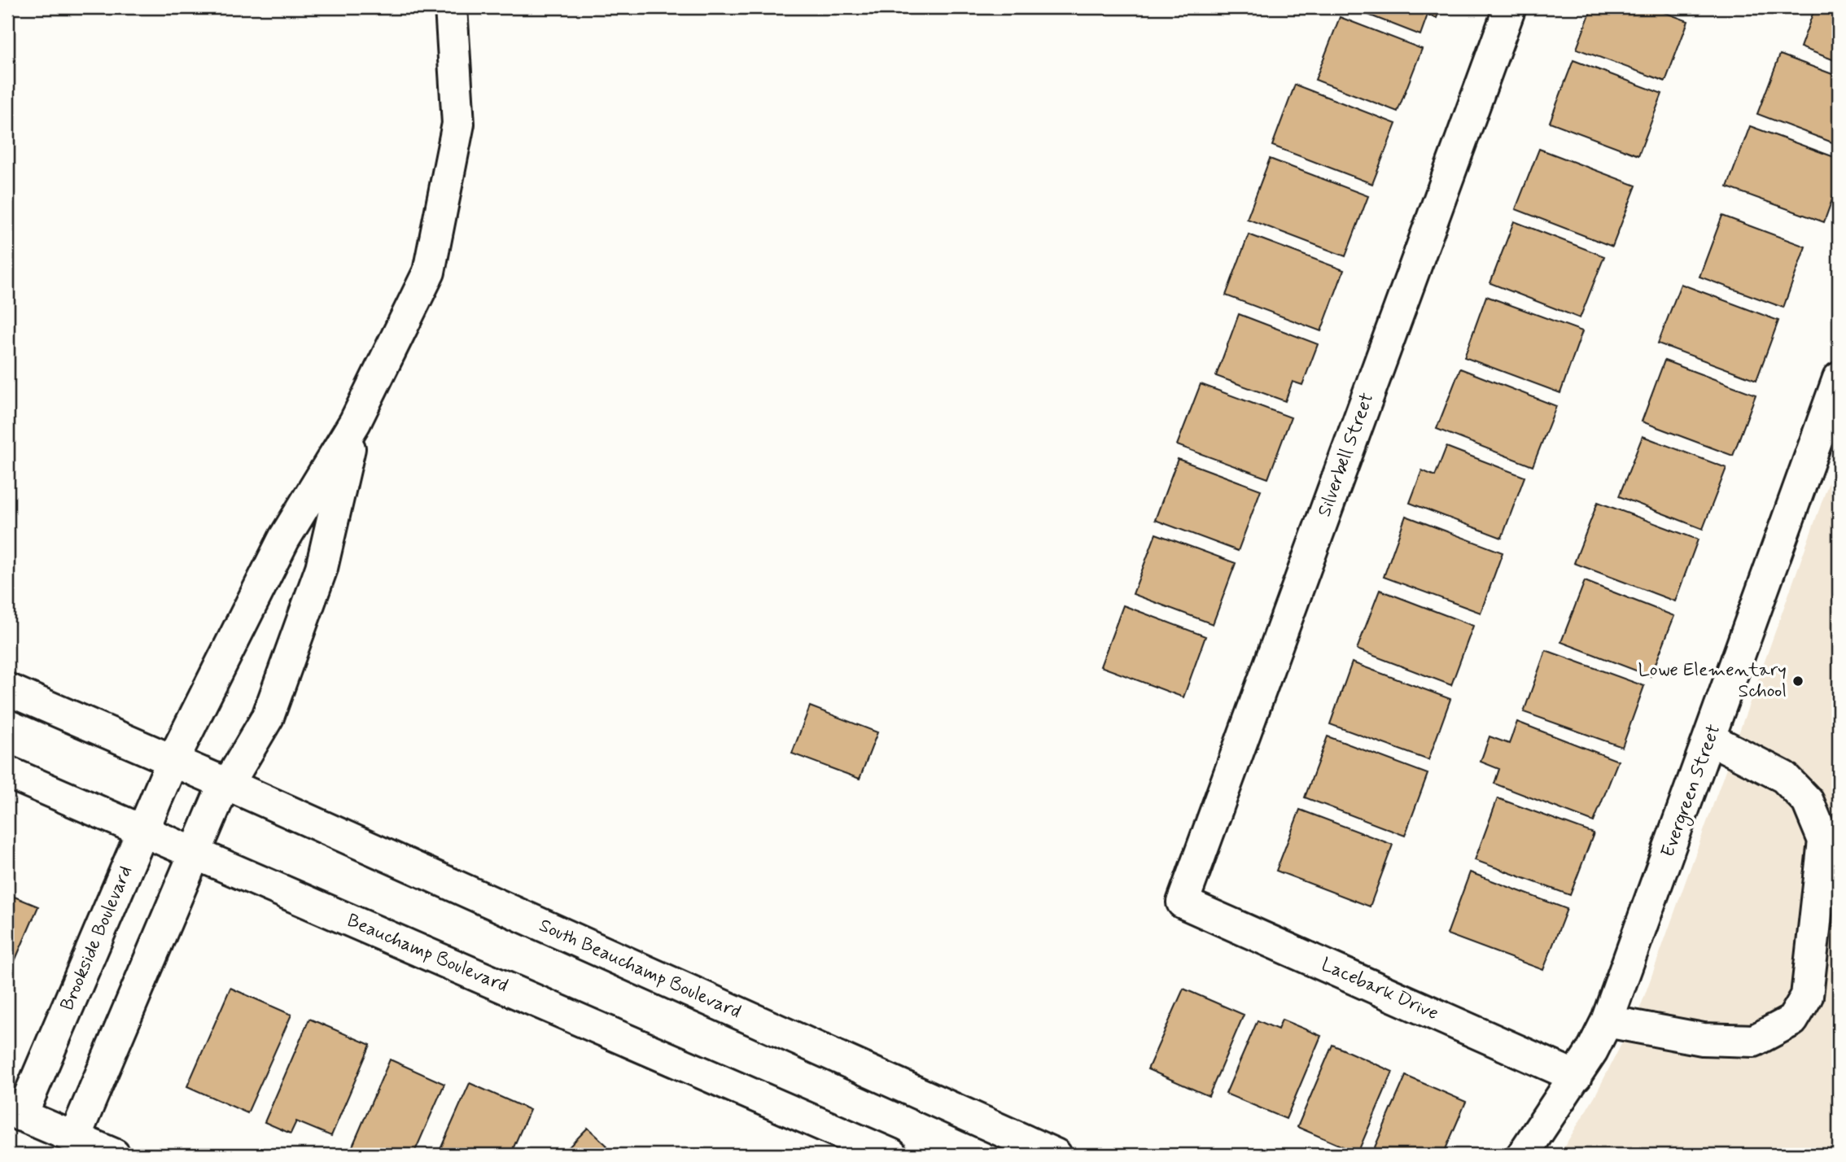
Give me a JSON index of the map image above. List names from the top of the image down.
{
  "streets": {
    "street": [
      "Silverbell Street",
      "Evergreen Street",
      "Brookside Boulevard",
      "Beauchamp Boulevard",
      "South Beauchamp Boulevard",
      "Lacebark Drive"
    ]
  },
  "crossings": [
    ["Silverbell Street", "Lacebark Drive"],
    ["Evergreen Street", "Lacebark Drive"],
    ["Brookside Boulevard", "Beauchamp Boulevard"]
  ],
  "places": ["Lowe Elementary School"]
}
